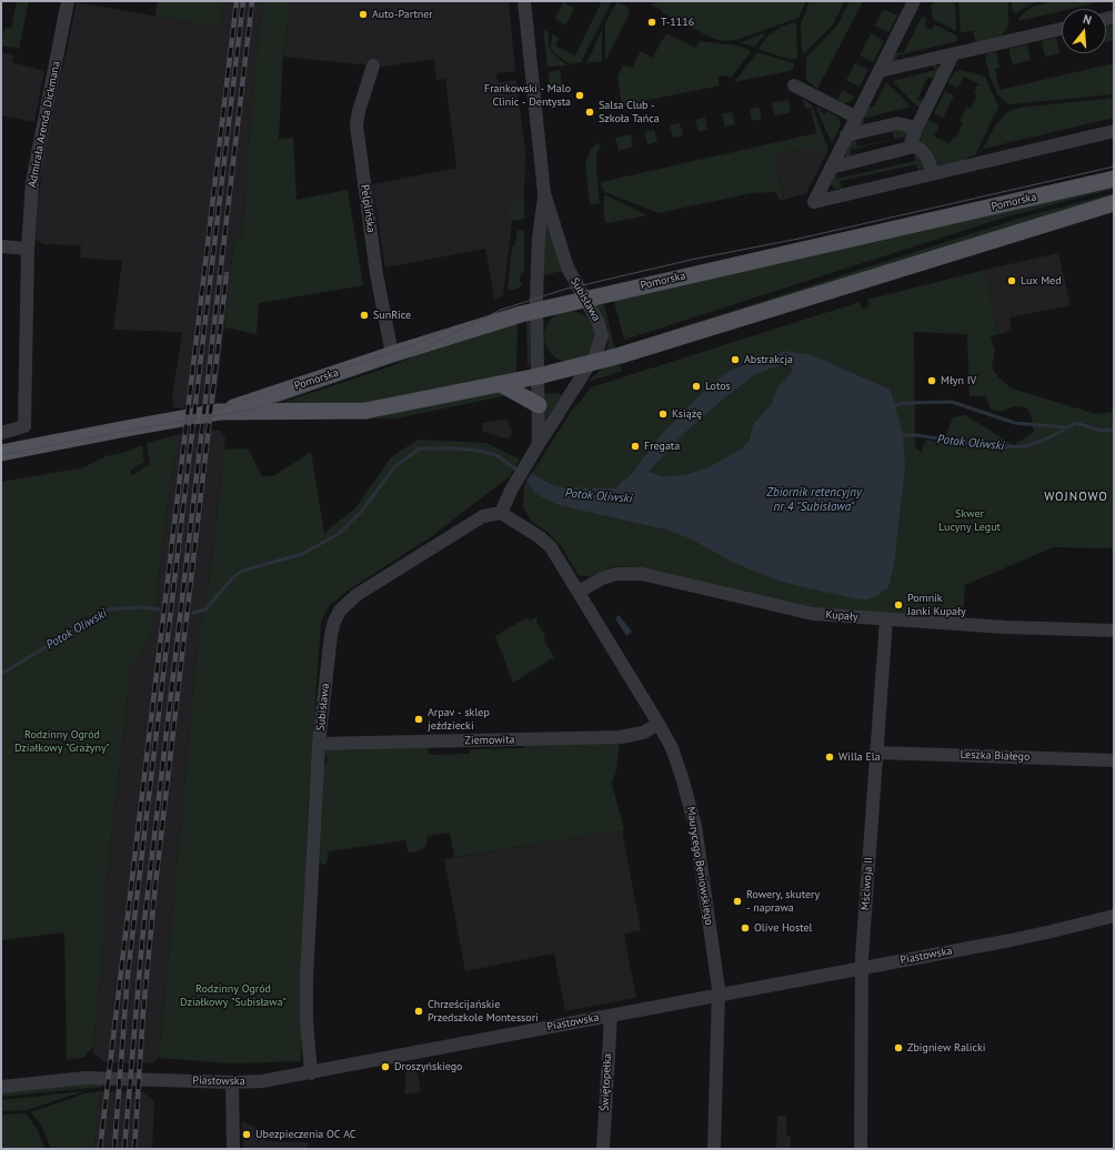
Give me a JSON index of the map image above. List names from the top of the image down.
{
  "streets": {
    "main road": ["Pomorska"],
    "street": [
      "Admirała Arenda Dickmana",
      "Pelplińska",
      "Subisława",
      "Kupały",
      "Ziemowita",
      "Leszka Białego",
      "Maurycego Beniowskiego",
      "Mściwoja II",
      "Piastowska",
      "Świętopełka"
    ]
  },
  "crossings": [
    ["Pomorska", "Pelplińska"],
    ["Pomorska", "Subisława"],
    ["Subisława", "Ziemowita"],
    ["Subisława", "Maurycego Beniowskiego"],
    ["Subisława", "Piastowska"],
    ["Kupały", "Maurycego Beniowskiego"],
    ["Kupały", "Mściwoja II"],
    ["Ziemowita", "Maurycego Beniowskiego"],
    ["Leszka Białego", "Mściwoja II"],
    ["Maurycego Beniowskiego", "Piastowska"],
    ["Mściwoja II", "Piastowska"],
    ["Piastowska", "Świętopełka"]
  ],
  "districts": ["WOJNOWO"],
  "water": ["Potok Oliwski", "Zbiornik retencyjny nr 4 \"Subisława\""],
  "parks": ["Skwer Lucyny Legut", "Rodzinny Ogród Działkowy \"Grażyny\"", "Rodzinny Ogród Działkowy \"Subisława\""],
  "places": [
    "Auto-Partner",
    "T-1116",
    "Frankowski - Malo Clinic - Dentysta",
    "Salsa Club - Szkoła Tańca",
    "Lux Med",
    "SunRice",
    "Abstrakcja",
    "Młyn IV",
    "Lotos",
    "Książę",
    "Fregata",
    "Pomnik Janki Kupały",
    "Arpav - sklep jeździecki",
    "Willa Ela",
    "Rowery, skutery - naprawa",
    "Olive Hostel",
    "Chrześcijańskie Przedszkole Montessori",
    "Zbigniew Ralicki",
    "Droszyńskiego",
    "Ubezpieczenia OC AC"
  ],
  "north": "top"
}
